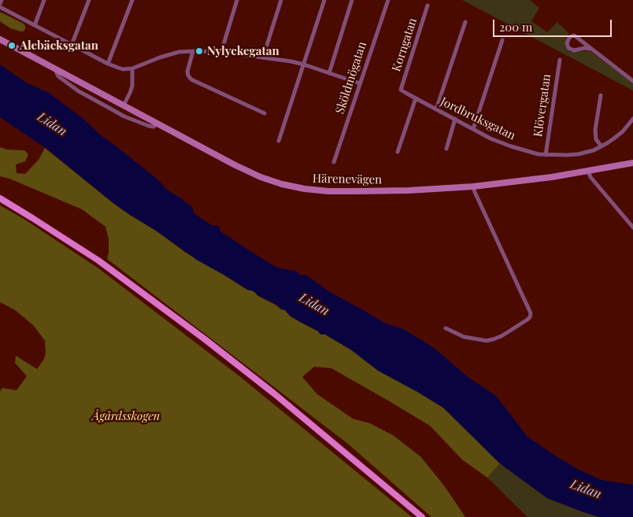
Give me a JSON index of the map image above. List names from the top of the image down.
{
  "streets": {
    "street": [
      "Korngatan",
      "Sköldmögatan",
      "Klövergatan",
      "Jordbruksgatan",
      "Härenevägen"
    ]
  },
  "crossings": [
    ["Korngatan", "Jordbruksgatan"],
    ["Klövergatan", "Jordbruksgatan"]
  ],
  "water": ["Lidan"],
  "parks": ["Ågårdsskogen"],
  "places": ["Alebäcksgatan", "Nylyckegatan"],
  "scale_bar": "200 m"
}
